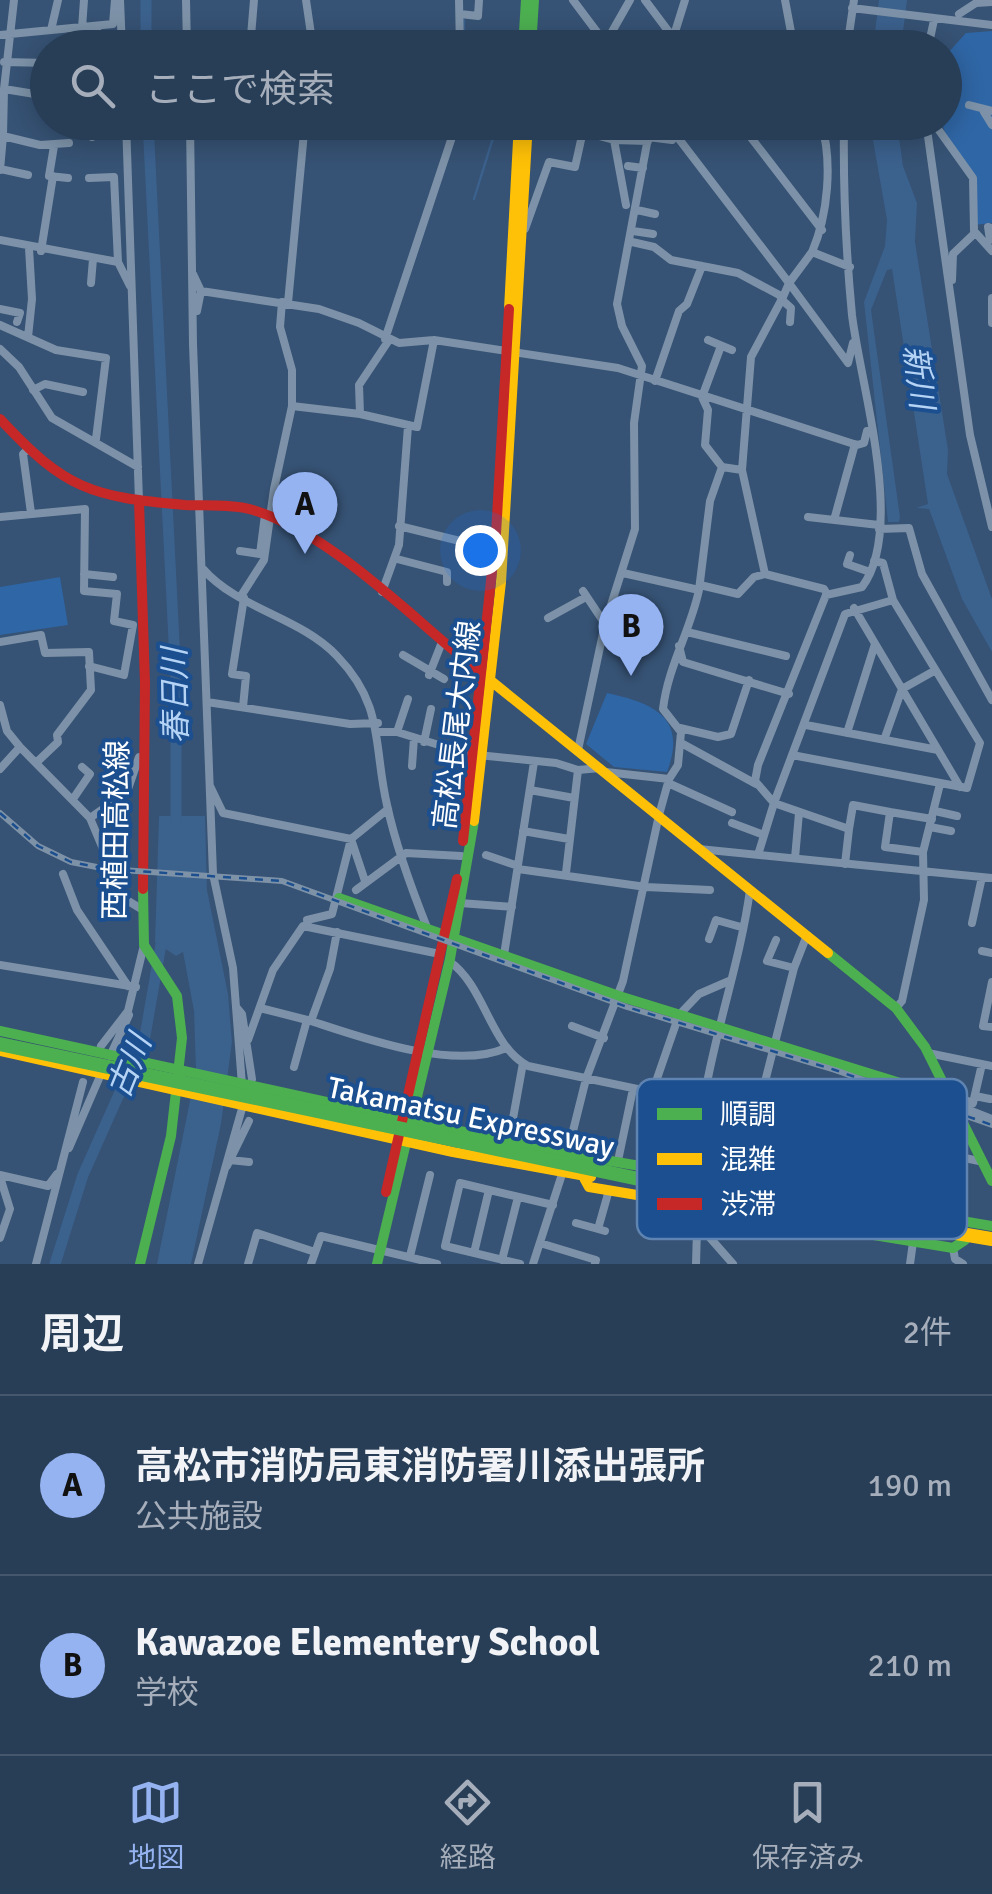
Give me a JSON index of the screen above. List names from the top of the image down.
{
  "streets": {
    "main road": ["高松長尾大内線", "西植田高松線", "Takamatsu Expressway"]
  },
  "water": ["新川", "春日川", "古川"],
  "legend": ["順調", "混雑", "渋滞"],
  "page": {
    "search": "ここで検索",
    "pins": ["A", "B"],
    "heading": ["周辺", "2件"],
    "list": [
      {
        "mark": "A",
        "name": "高松市消防局東消防署川添出張所",
        "note": "公共施設",
        "value": "190 m"
      },
      {
        "mark": "B",
        "name": "Kawazoe Elementery School",
        "note": "学校",
        "value": "210 m"
      }
    ],
    "nav": ["地図", "経路", "保存済み"]
  }
}
